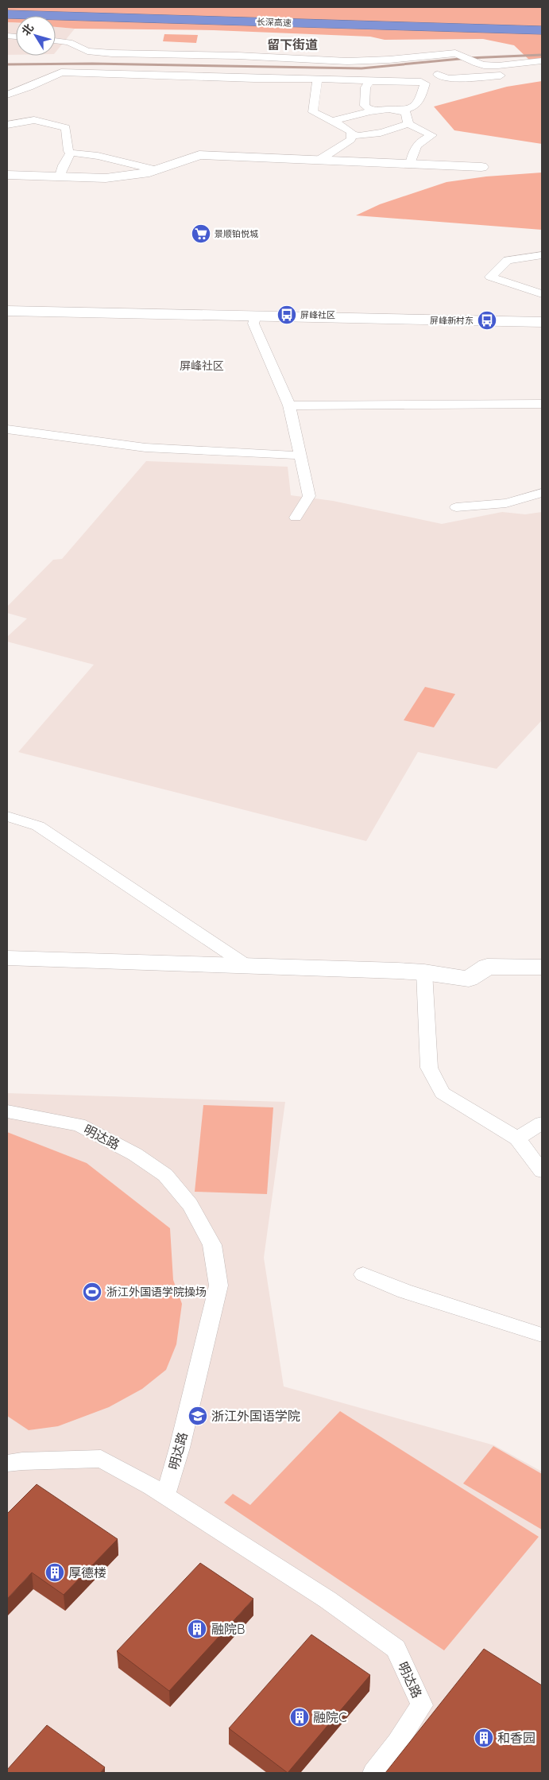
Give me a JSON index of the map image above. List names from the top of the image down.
{
  "streets": {
    "highway": ["长深高速"],
    "street": ["明达路"]
  },
  "districts": ["留下街道", "屏峰社区"],
  "places": {
    "supermarket": ["景顺铂悦城"],
    "bus stop": ["屏峰社区", "屏峰新村东"],
    "sports": ["浙江外国语学院操场"],
    "school or university": ["浙江外国语学院"],
    "building": [
      "厚德楼",
      "融院B",
      "融院C",
      "和香园"
    ]
  },
  "north": "top left"
}
